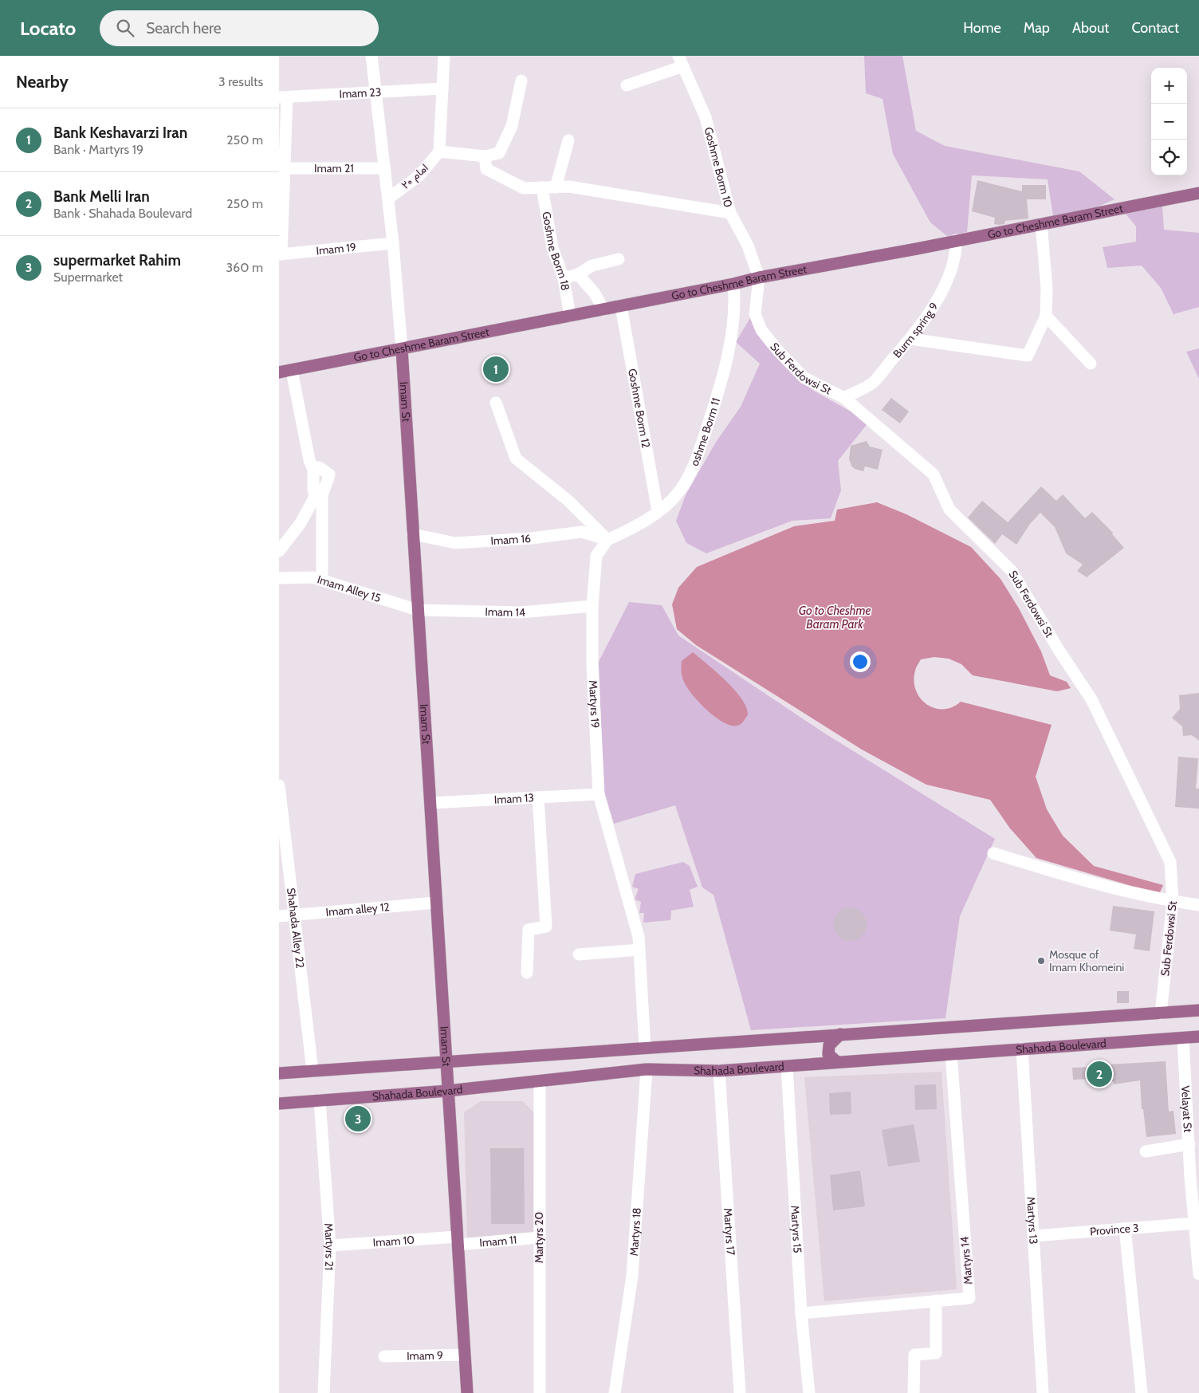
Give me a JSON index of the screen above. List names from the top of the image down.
{
  "streets": {
    "main road": ["Go to Cheshme Baram Street", "Imam St", "Shahada Boulevard"],
    "street": [
      "Imam 23",
      "Goshme Borm 10",
      "Imam 21",
      "امام ۲۰",
      "Imam 19",
      "Goshme Borm 18",
      "Burm spring 9",
      "Sub Ferdowsi St",
      "Goshme Borm 12",
      "oshme Borm 11",
      "Imam 16",
      "Imam Alley 15",
      "Imam 14",
      "Martyrs 19",
      "Imam 13",
      "Imam alley 12",
      "Shahada Alley 22",
      "Velayat St",
      "Martyrs 13",
      "Province 3",
      "Martyrs 15",
      "Martyrs 18",
      "Martyrs 17",
      "Martyrs 20",
      "Imam 11",
      "Imam 10",
      "Martyrs 21",
      "Martyrs 14",
      "Imam 9"
    ]
  },
  "crossings": [
    ["Imam 23", "Imam St"],
    ["Goshme Borm 10", "Go to Cheshme Baram Street"],
    ["Goshme Borm 10", "Sub Ferdowsi St"],
    ["Imam 21", "Imam St"],
    ["امام ۲۰", "Imam St"],
    ["Go to Cheshme Baram Street", "Goshme Borm 18"],
    ["Go to Cheshme Baram Street", "Burm spring 9"],
    ["Go to Cheshme Baram Street", "Sub Ferdowsi St"],
    ["Go to Cheshme Baram Street", "Imam St"],
    ["Go to Cheshme Baram Street", "Goshme Borm 12"],
    ["Go to Cheshme Baram Street", "oshme Borm 11"],
    ["Imam 19", "Imam St"],
    ["Burm spring 9", "Sub Ferdowsi St"],
    ["Imam St", "Imam 16"],
    ["Imam St", "Imam Alley 15"],
    ["Imam St", "Imam 14"],
    ["Imam St", "Imam 13"],
    ["Imam St", "Imam alley 12"],
    ["Imam St", "Shahada Boulevard"],
    ["Imam St", "Imam 11"],
    ["Imam St", "Imam 10"],
    ["Imam St", "Imam 9"],
    ["Goshme Borm 12", "oshme Borm 11"],
    ["oshme Borm 11", "Imam 16"],
    ["oshme Borm 11", "Martyrs 19"],
    ["Imam 16", "Martyrs 19"],
    ["Imam Alley 15", "Imam 14"],
    ["Imam 14", "Martyrs 19"],
    ["Martyrs 19", "Imam 13"],
    ["Imam alley 12", "Shahada Alley 22"],
    ["Shahada Boulevard", "Velayat St"],
    ["Shahada Boulevard", "Martyrs 13"],
    ["Shahada Boulevard", "Martyrs 15"],
    ["Shahada Boulevard", "Martyrs 18"],
    ["Shahada Boulevard", "Martyrs 17"],
    ["Shahada Boulevard", "Martyrs 20"],
    ["Shahada Boulevard", "Martyrs 21"],
    ["Shahada Boulevard", "Martyrs 14"],
    ["Velayat St", "Province 3"],
    ["Martyrs 13", "Province 3"],
    ["Martyrs 15", "Martyrs 14"],
    ["Martyrs 20", "Imam 11"],
    ["Imam 11", "Imam 10"],
    ["Imam 10", "Martyrs 21"]
  ],
  "water": ["Go to Cheshme Baram Park"],
  "places": ["Mosque of Imam Khomeini"],
  "page": {
    "header": "Locato",
    "search": "Search here",
    "nav": [
      "Home",
      "Map",
      "About",
      "Contact"
    ],
    "heading": ["Nearby", "3 results"],
    "map_buttons": ["+", "−"],
    "list": [
      {
        "mark": "1",
        "name": "Bank Keshavarzi Iran",
        "note": "Bank · Martyrs 19",
        "value": "250 m"
      },
      {
        "mark": "2",
        "name": "Bank Melli Iran",
        "note": "Bank · Shahada Boulevard",
        "value": "250 m"
      },
      {
        "mark": "3",
        "name": "supermarket Rahim",
        "note": "Supermarket",
        "value": "360 m"
      }
    ],
    "pins": ["1", "2", "3"]
  }
}
